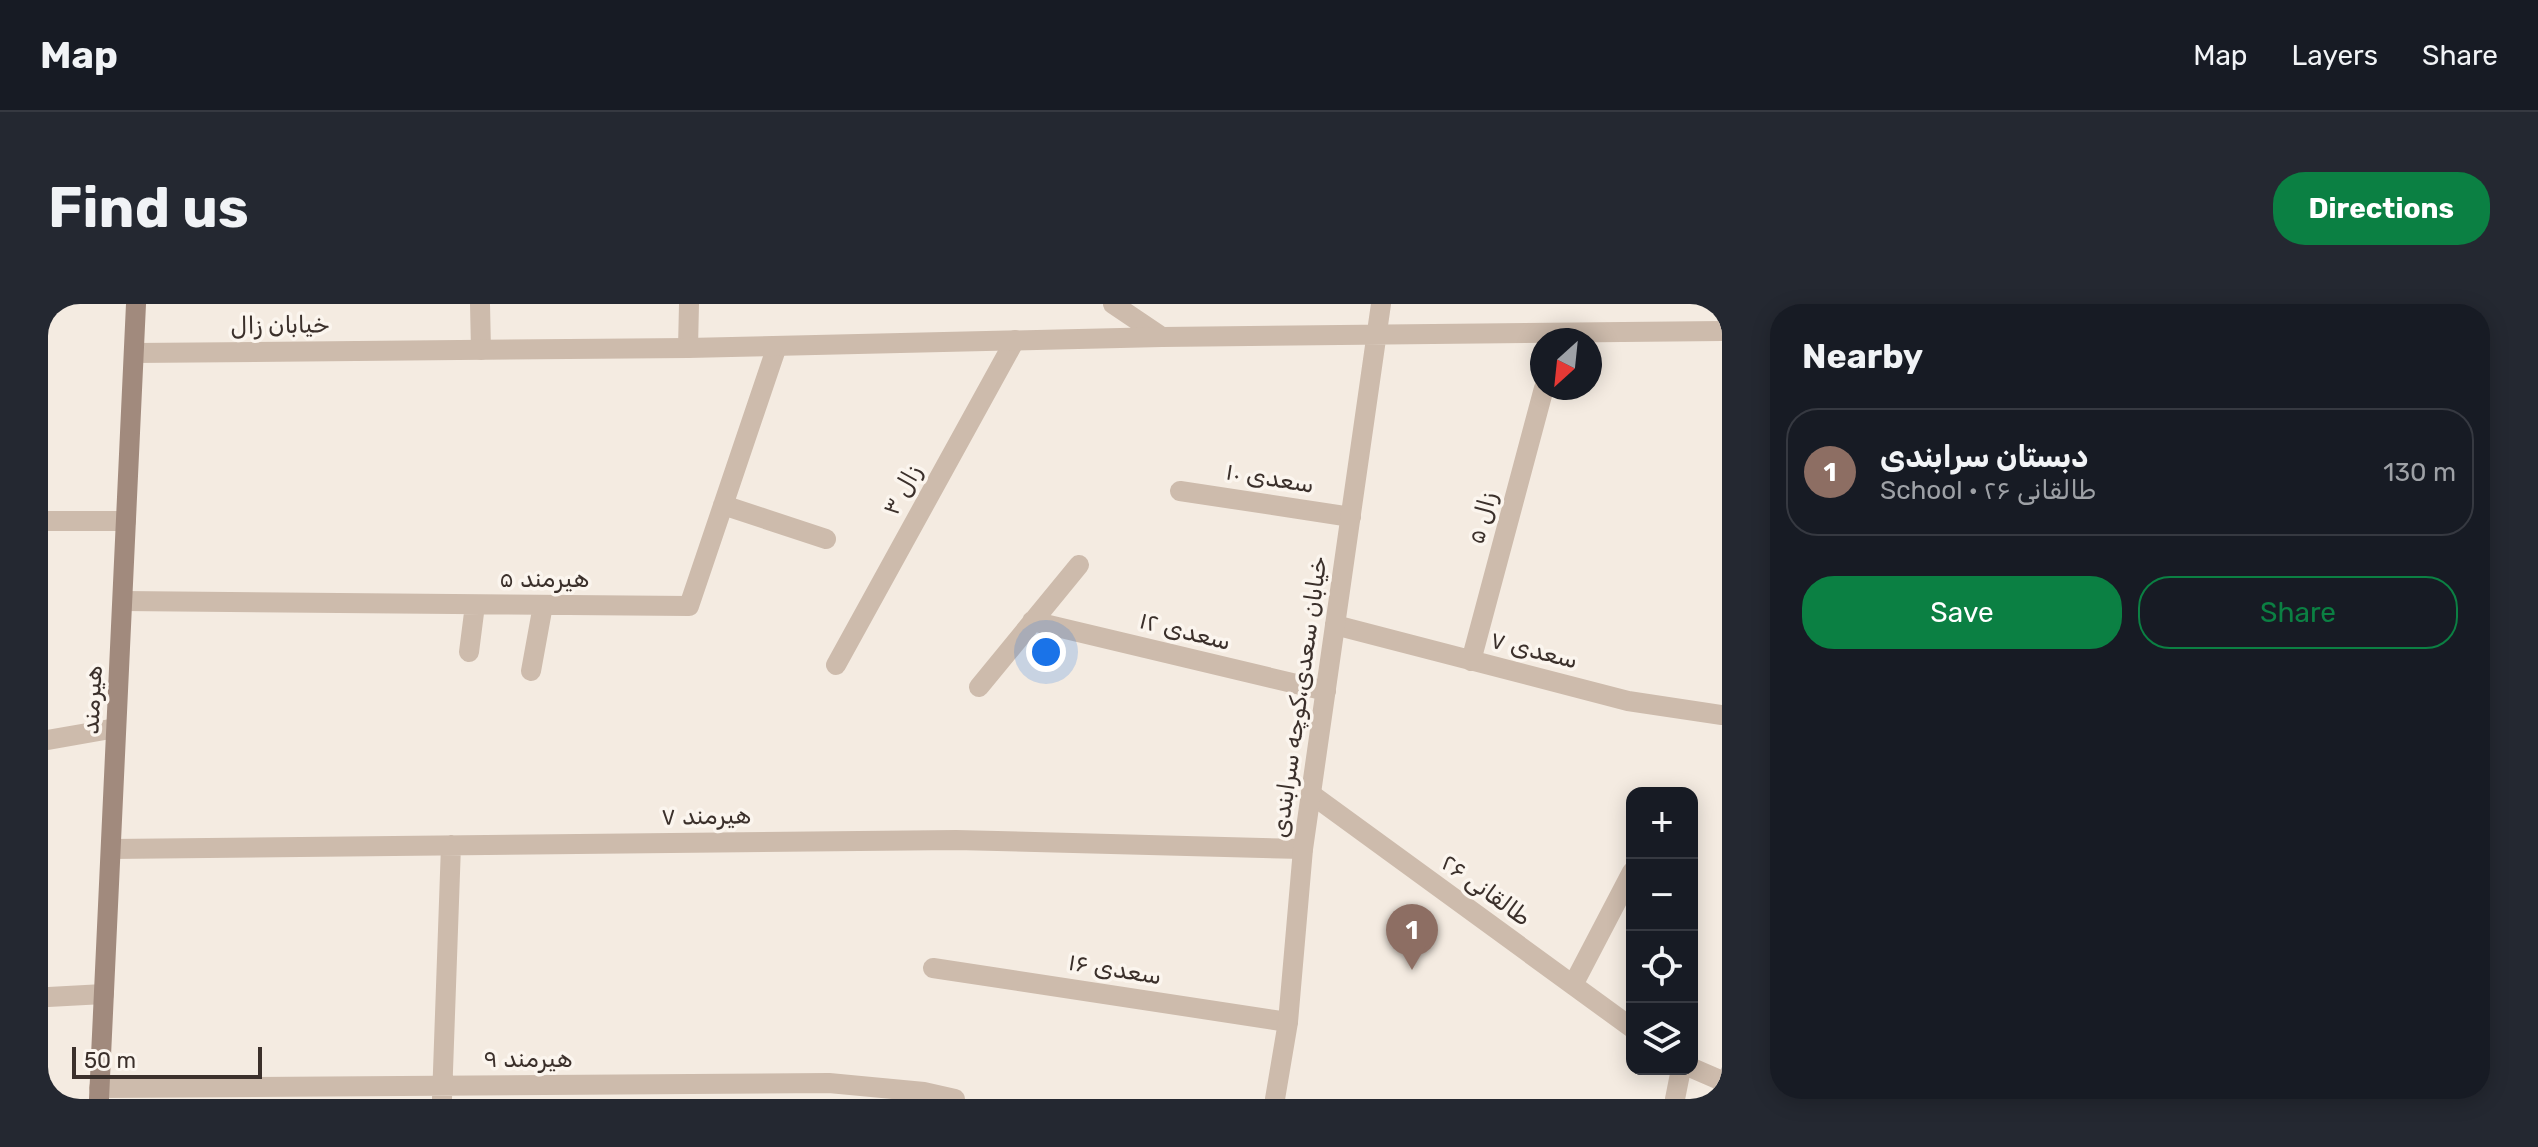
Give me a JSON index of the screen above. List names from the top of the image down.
{
  "streets": {
    "main road": ["هیرمند"],
    "street": [
      "خیابان زال",
      "سعدی ۱۰",
      "زال ۳",
      "زال ۵",
      "هیرمند ۵",
      "سعدی ۱۲",
      "سعدی ۷",
      "خیابان سعدی،کوچه سرابندی",
      "هیرمند ٧",
      "طالقانی ۲۶",
      "سعدی ۱۶",
      "هیرمند ٩"
    ]
  },
  "crossings": [
    ["خیابان زال", "زال ۳"],
    ["خیابان زال", "هیرمند ۵"],
    ["خیابان زال", "خیابان سعدی،کوچه سرابندی"],
    ["خیابان زال", "هیرمند"],
    ["سعدی ۱۰", "خیابان سعدی،کوچه سرابندی"],
    ["زال ۵", "سعدی ۷"],
    ["هیرمند ۵", "هیرمند"],
    ["سعدی ۱۲", "خیابان سعدی،کوچه سرابندی"],
    ["سعدی ۷", "خیابان سعدی،کوچه سرابندی"],
    ["خیابان سعدی،کوچه سرابندی", "هیرمند ٧"],
    ["خیابان سعدی،کوچه سرابندی", "طالقانی ۲۶"],
    ["خیابان سعدی،کوچه سرابندی", "سعدی ۱۶"],
    ["هیرمند", "هیرمند ٧"],
    ["هیرمند", "هیرمند ٩"]
  ],
  "scale_bar": "50 m",
  "north": "bottom left",
  "page": {
    "header": "Map",
    "nav": ["Map", "Layers", "Share"],
    "buttons": [
      "Directions",
      ["Save", "Share"]
    ],
    "title": "Find us",
    "heading": "Nearby",
    "list": [
      {
        "mark": "1",
        "name": "دبستان سرابندی",
        "note": "School · طالقانی ۲۶",
        "value": "130 m"
      }
    ],
    "map_buttons": ["+", "−"],
    "pins": "1",
    "scale": "50 m"
  }
}
